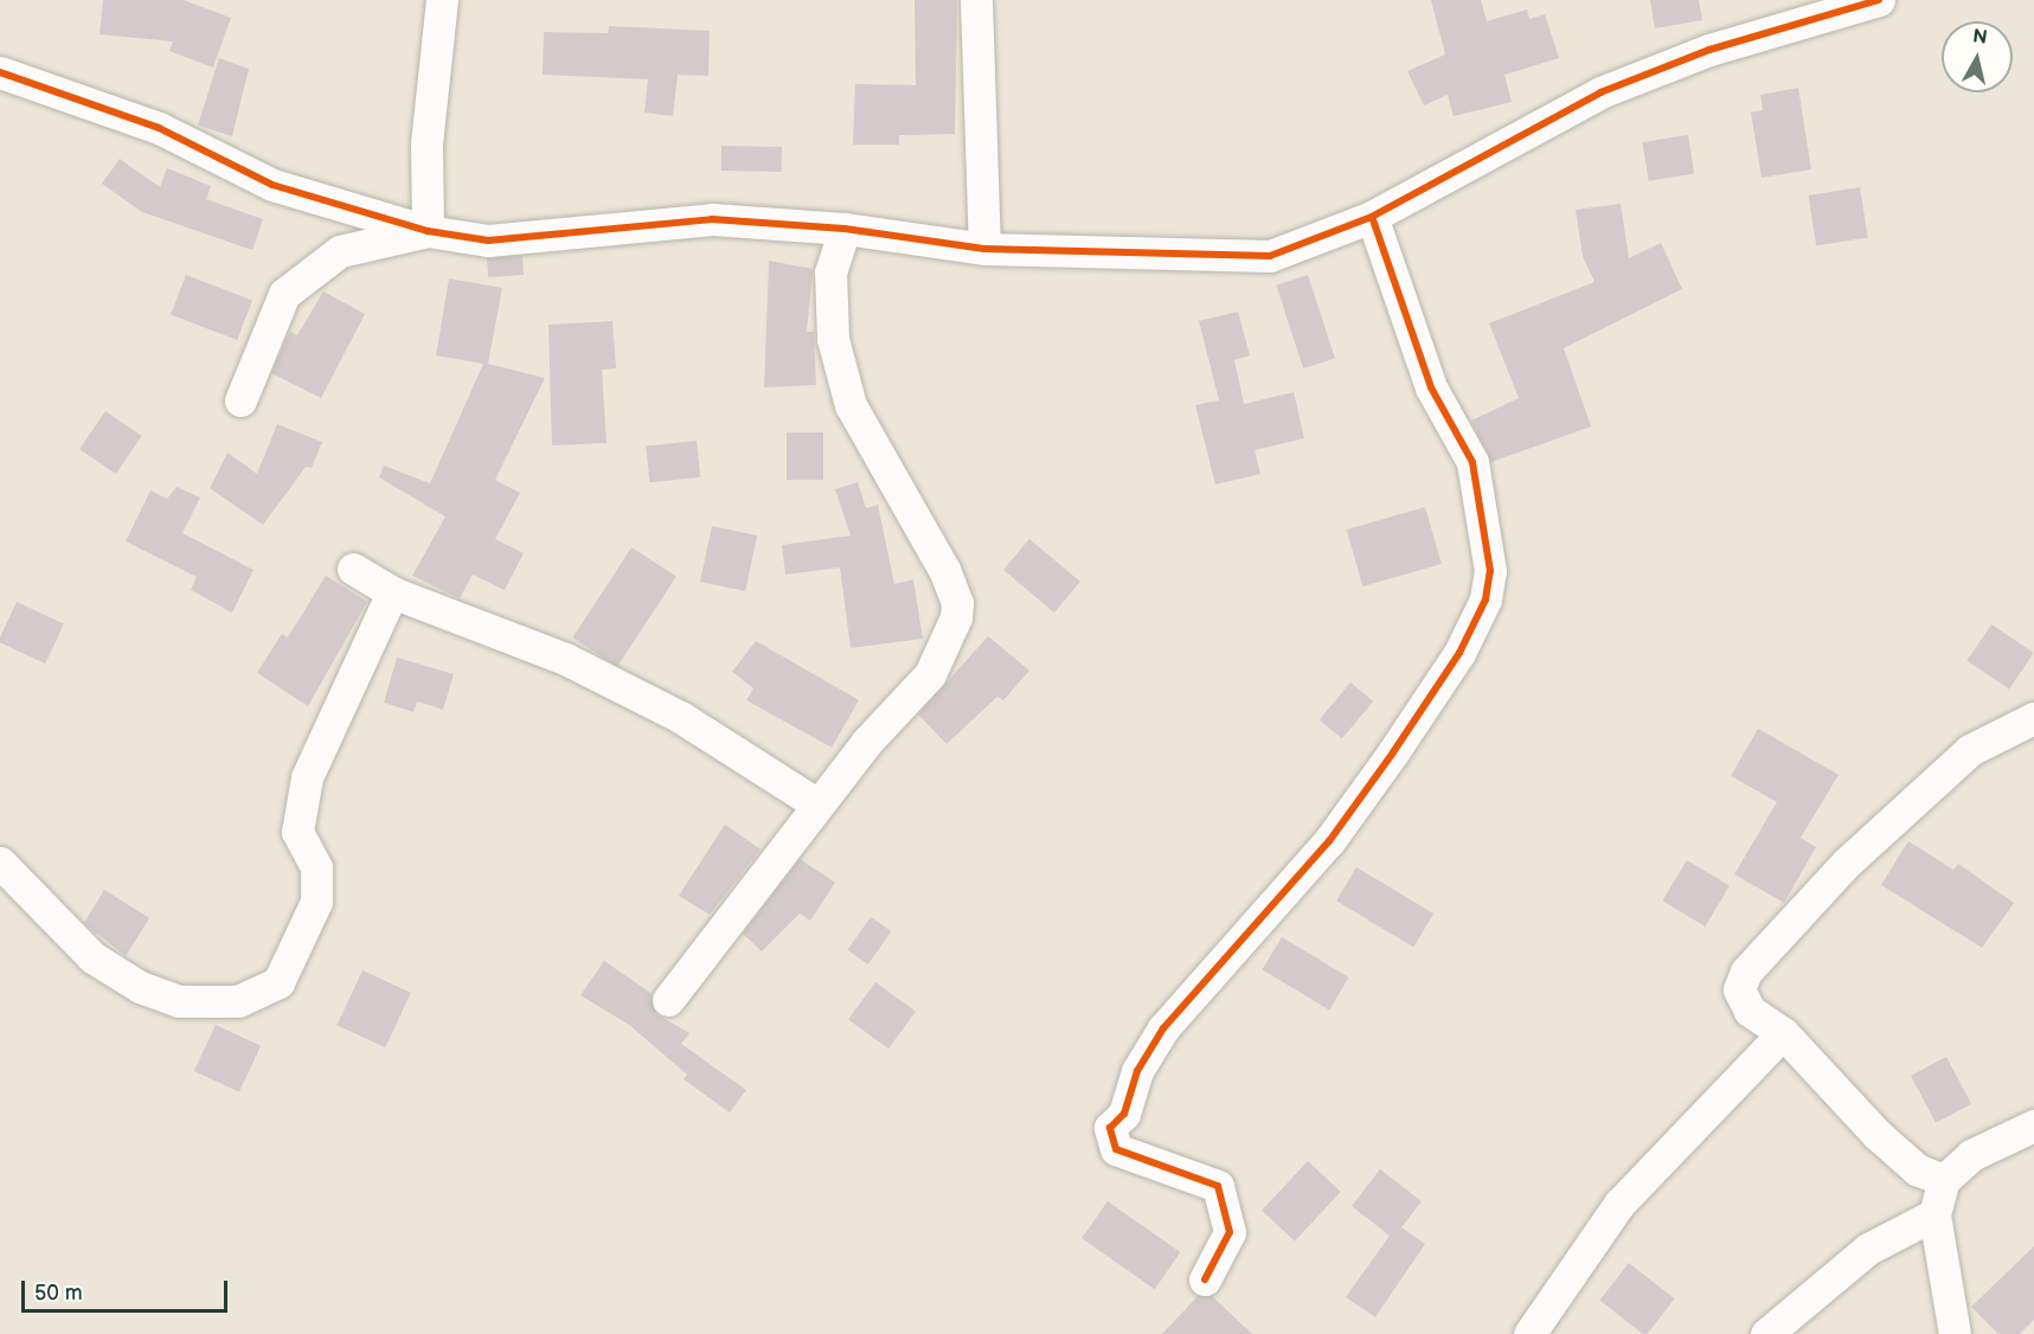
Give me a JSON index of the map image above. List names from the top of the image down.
{
  "scale_bar": "50 m",
  "north": "top"
}
